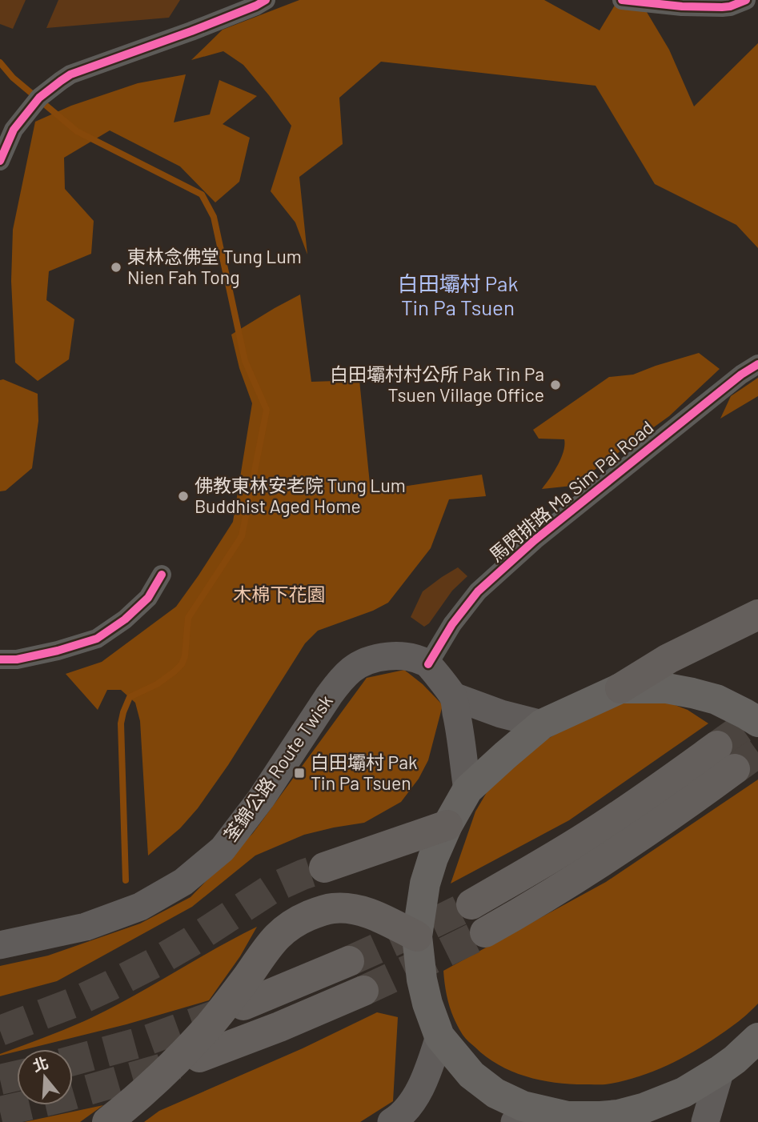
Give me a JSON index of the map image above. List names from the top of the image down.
{
  "streets": {
    "main road": ["荃錦公路 Route Twisk"],
    "street": ["馬閃排路 Ma Sim Pai Road"]
  },
  "crossings": [
    ["馬閃排路 Ma Sim Pai Road", "荃錦公路 Route Twisk"]
  ],
  "districts": ["白田壩村 Pak Tin Pa Tsuen"],
  "parks": ["木棉下花園"],
  "places": {
    "other": ["東林念佛堂 Tung Lum Nien Fah Tong", "白田壩村村公所 Pak Tin Pa Tsuen Village Office", "佛教東林安老院 Tung Lum Buddhist Aged Home"],
    "transit": ["白田壩村 Pak Tin Pa Tsuen"]
  },
  "north": "top"
}
